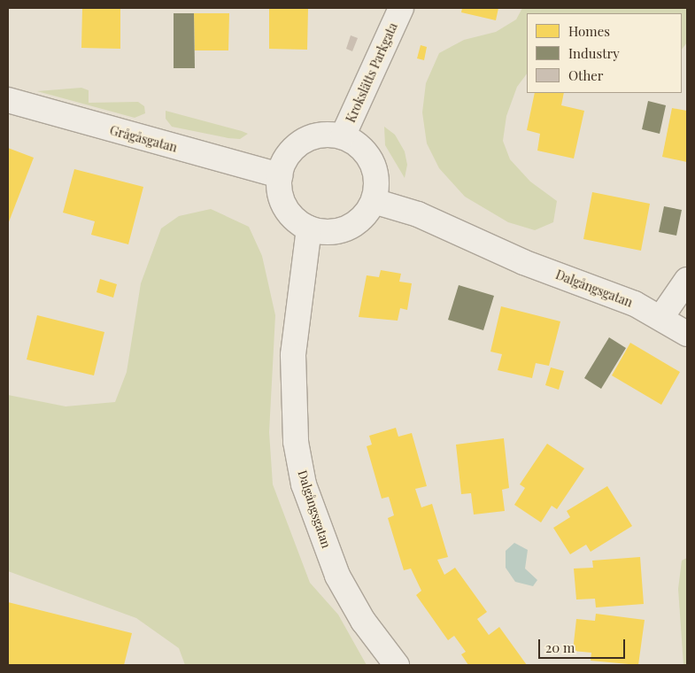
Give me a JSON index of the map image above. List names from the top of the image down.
{
  "streets": {
    "street": ["Krokslätts Parkgata", "Grågåsgatan", "Dalgångsgatan"]
  },
  "crossings": [
    ["Krokslätts Parkgata", "Grågåsgatan"],
    ["Krokslätts Parkgata", "Dalgångsgatan"],
    ["Grågåsgatan", "Dalgångsgatan"]
  ],
  "legend": ["Homes", "Industry", "Other"],
  "scale_bar": "20 m"
}
